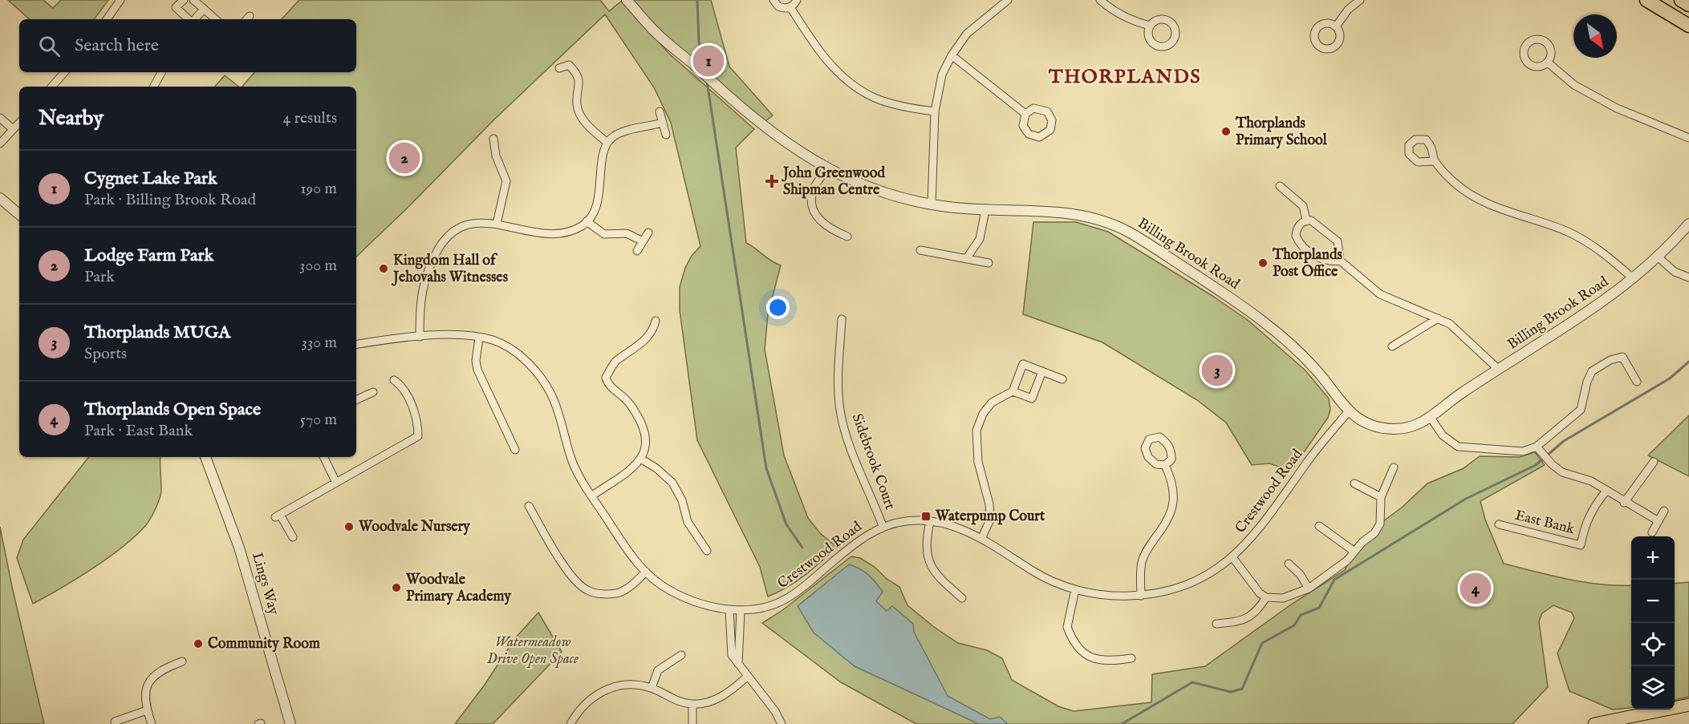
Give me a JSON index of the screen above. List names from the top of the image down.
{
  "streets": {
    "street": [
      "Billing Brook Road",
      "Sidebrook Court",
      "Crestwood Road",
      "East Bank",
      "Lings Way"
    ]
  },
  "crossings": [
    ["Billing Brook Road", "Crestwood Road"],
    ["Sidebrook Court", "Crestwood Road"]
  ],
  "districts": ["THORPLANDS"],
  "parks": ["Watermeadow Drive Open Space"],
  "places": {
    "other": [
      "Thorplands Primary School",
      "Thorplands Post Office",
      "Kingdom Hall of Jehovahs Witnesses",
      "Woodvale Nursery",
      "Woodvale Primary Academy",
      "Community Room"
    ],
    "health": ["John Greenwood Shipman Centre"],
    "transit": ["Waterpump Court"]
  },
  "north": "bottom right",
  "page": {
    "search": "Search here",
    "pins": [
      "1",
      "2",
      "3",
      "4"
    ],
    "heading": ["Nearby", "4 results"],
    "list": [
      {
        "mark": "1",
        "name": "Cygnet Lake Park",
        "note": "Park · Billing Brook Road",
        "value": "190 m"
      },
      {
        "mark": "2",
        "name": "Lodge Farm Park",
        "note": "Park",
        "value": "300 m"
      },
      {
        "mark": "3",
        "name": "Thorplands MUGA",
        "note": "Sports",
        "value": "330 m"
      },
      {
        "mark": "4",
        "name": "Thorplands Open Space",
        "note": "Park · East Bank",
        "value": "570 m"
      }
    ],
    "map_buttons": ["+", "−"]
  }
}
